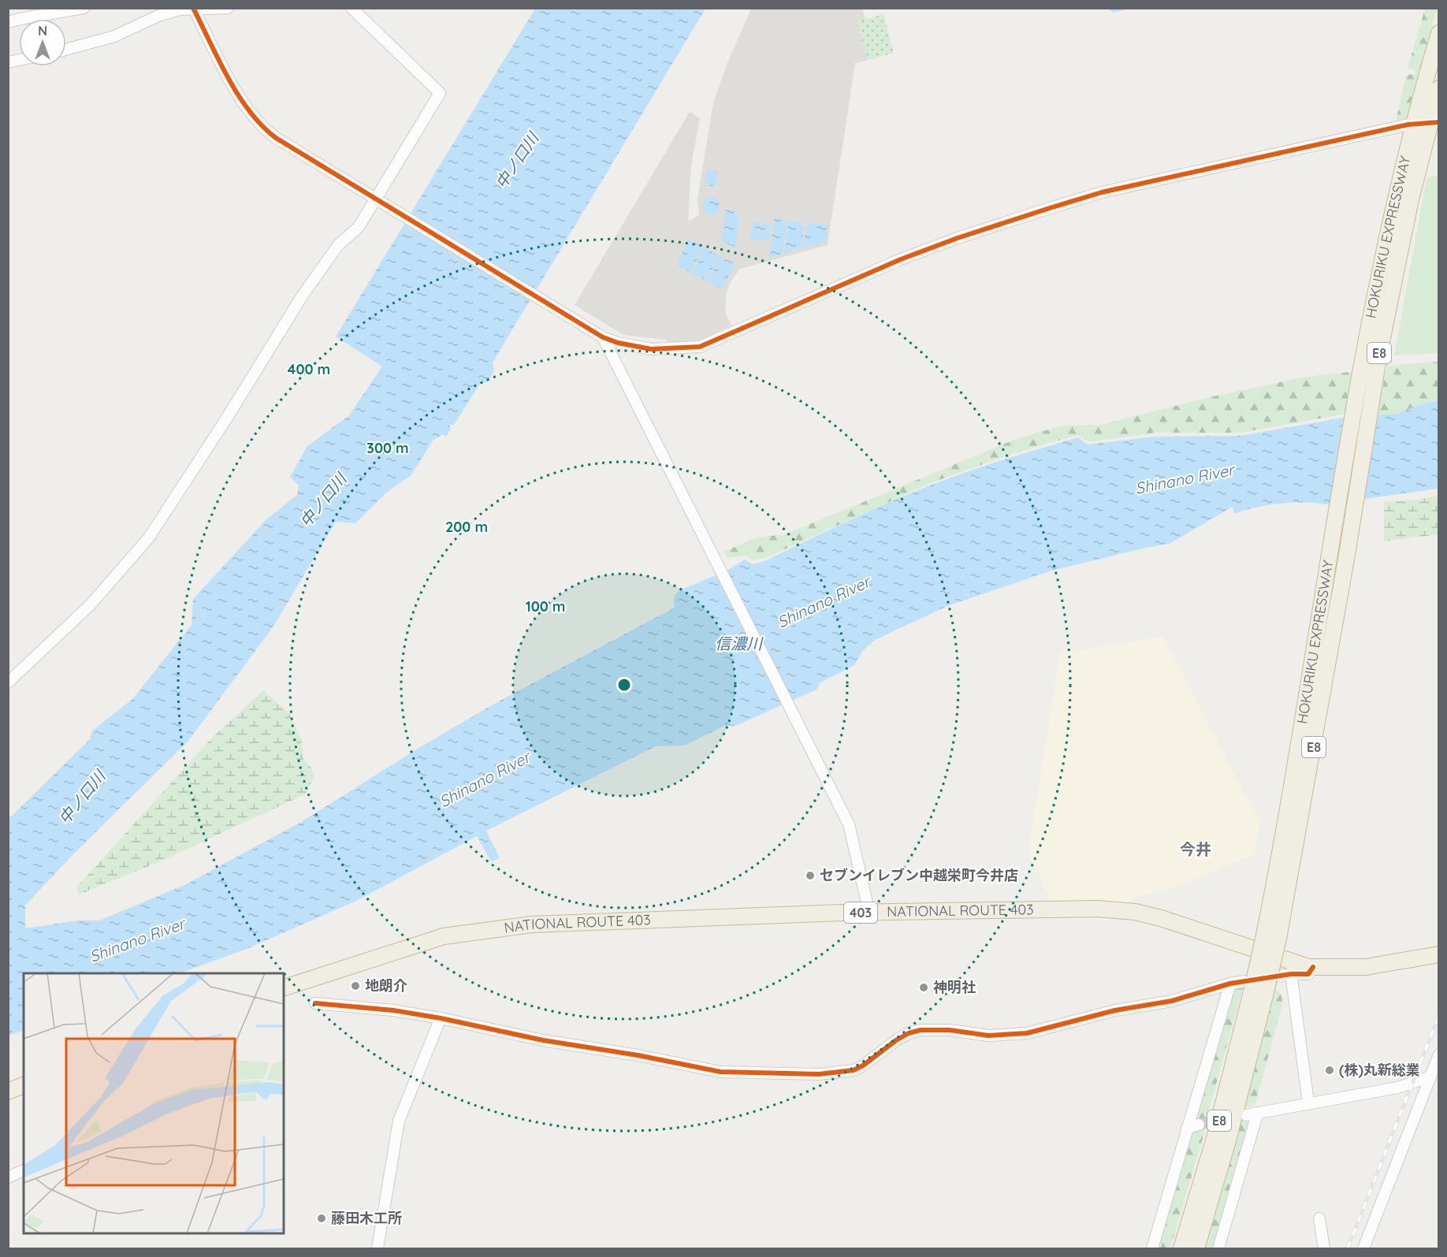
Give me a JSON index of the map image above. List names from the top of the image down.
{
  "streets": {
    "highway": [
      "HOKURIKU EXPRESSWAY",
      "E8",
      "NATIONAL ROUTE 403",
      "403"
    ]
  },
  "districts": ["今井"],
  "water": ["中ノ口川", "Shinano River", "信濃川"],
  "places": [
    "セブンイレブン中越栄町今井店",
    "地朗介",
    "神明社",
    "(株)丸新総業",
    "藤田木工所"
  ],
  "north": "top",
  "rings": [
    "400 m",
    "300 m",
    "200 m",
    "100 m"
  ]
}
